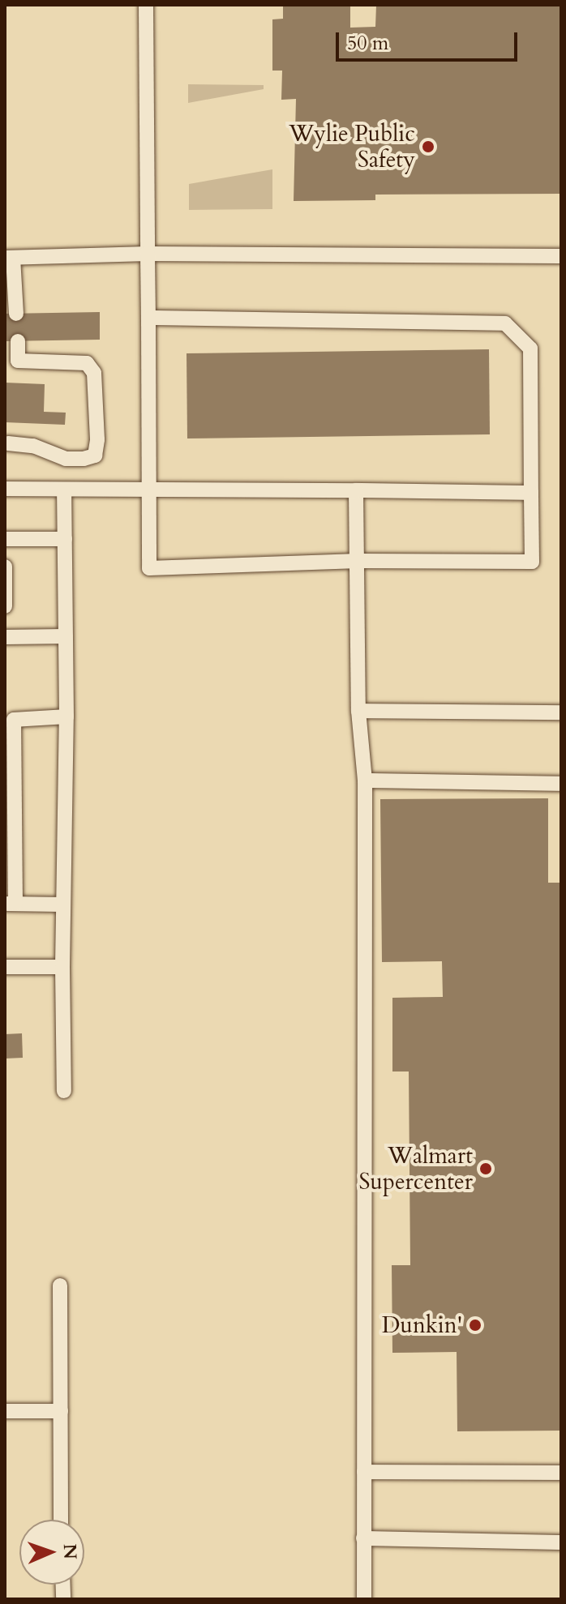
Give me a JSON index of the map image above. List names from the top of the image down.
{
  "places": ["Wylie Public Safety", "Walmart Supercenter", "Dunkin'"],
  "scale_bar": "50 m",
  "north": "right"
}
